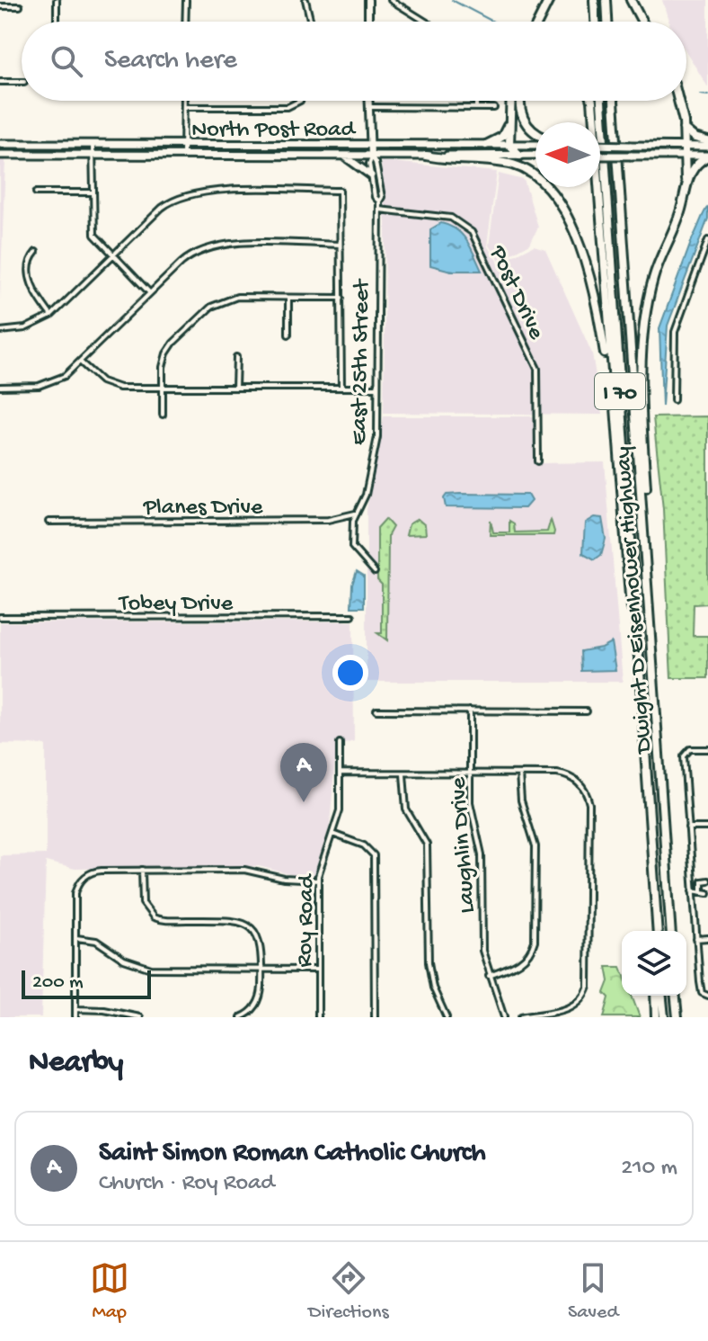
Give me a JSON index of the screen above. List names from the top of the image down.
{
  "streets": {
    "highway": ["I 70", "Dwight D Eisenhower Highway"],
    "main road": ["North Post Road"],
    "street": [
      "Post Drive",
      "East 25th Street",
      "Planes Drive",
      "Tobey Drive",
      "Laughlin Drive",
      "Roy Road"
    ]
  },
  "crossings": [
    ["North Post Road", "East 25th Street"],
    ["Post Drive", "East 25th Street"],
    ["East 25th Street", "Planes Drive"]
  ],
  "scale_bar": "200 m",
  "north": "left",
  "page": {
    "search": "Search here",
    "pins": "A",
    "scale": "200 m",
    "heading": "Nearby",
    "list": [
      {
        "mark": "A",
        "name": "Saint Simon Roman Catholic Church",
        "note": "Church · Roy Road",
        "value": "210 m"
      }
    ],
    "nav": ["Map", "Directions", "Saved"]
  }
}
